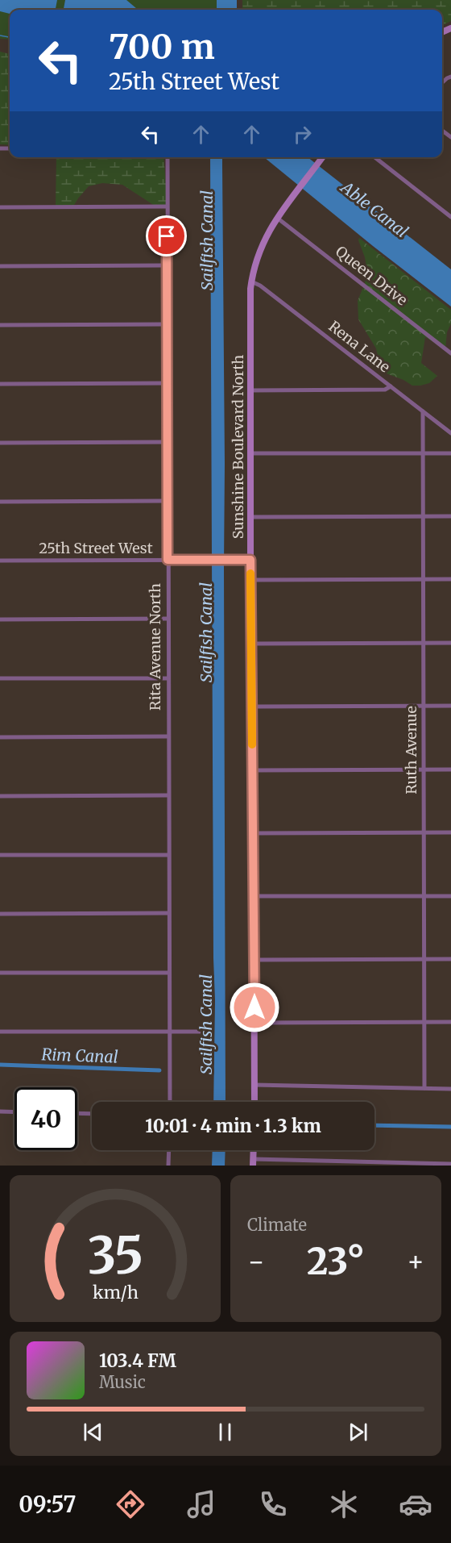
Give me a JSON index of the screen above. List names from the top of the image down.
{
  "streets": {
    "street": [
      "Queen Drive",
      "Rena Lane",
      "Sunshine Boulevard North",
      "25th Street West",
      "Rita Avenue North",
      "Ruth Avenue"
    ]
  },
  "crossings": [
    ["Queen Drive", "Sunshine Boulevard North"],
    ["Rena Lane", "Sunshine Boulevard North"],
    ["Rena Lane", "Ruth Avenue"],
    ["Sunshine Boulevard North", "25th Street West"],
    ["25th Street West", "Rita Avenue North"]
  ],
  "water": ["Able Canal", "Sailfish Canal", "Rim Canal"],
  "page": {
    "turn": ["700 m", "25th Street West"],
    "limit": "40",
    "trip": "10:01 · 4 min · 1.3 km",
    "tile": "Climate",
    "heat": ["−", "23°", "+"],
    "song": ["103.4 FM", "Music"],
    "tabs": "09:57",
    "gauge": ["35", "km/h"]
  }
}
